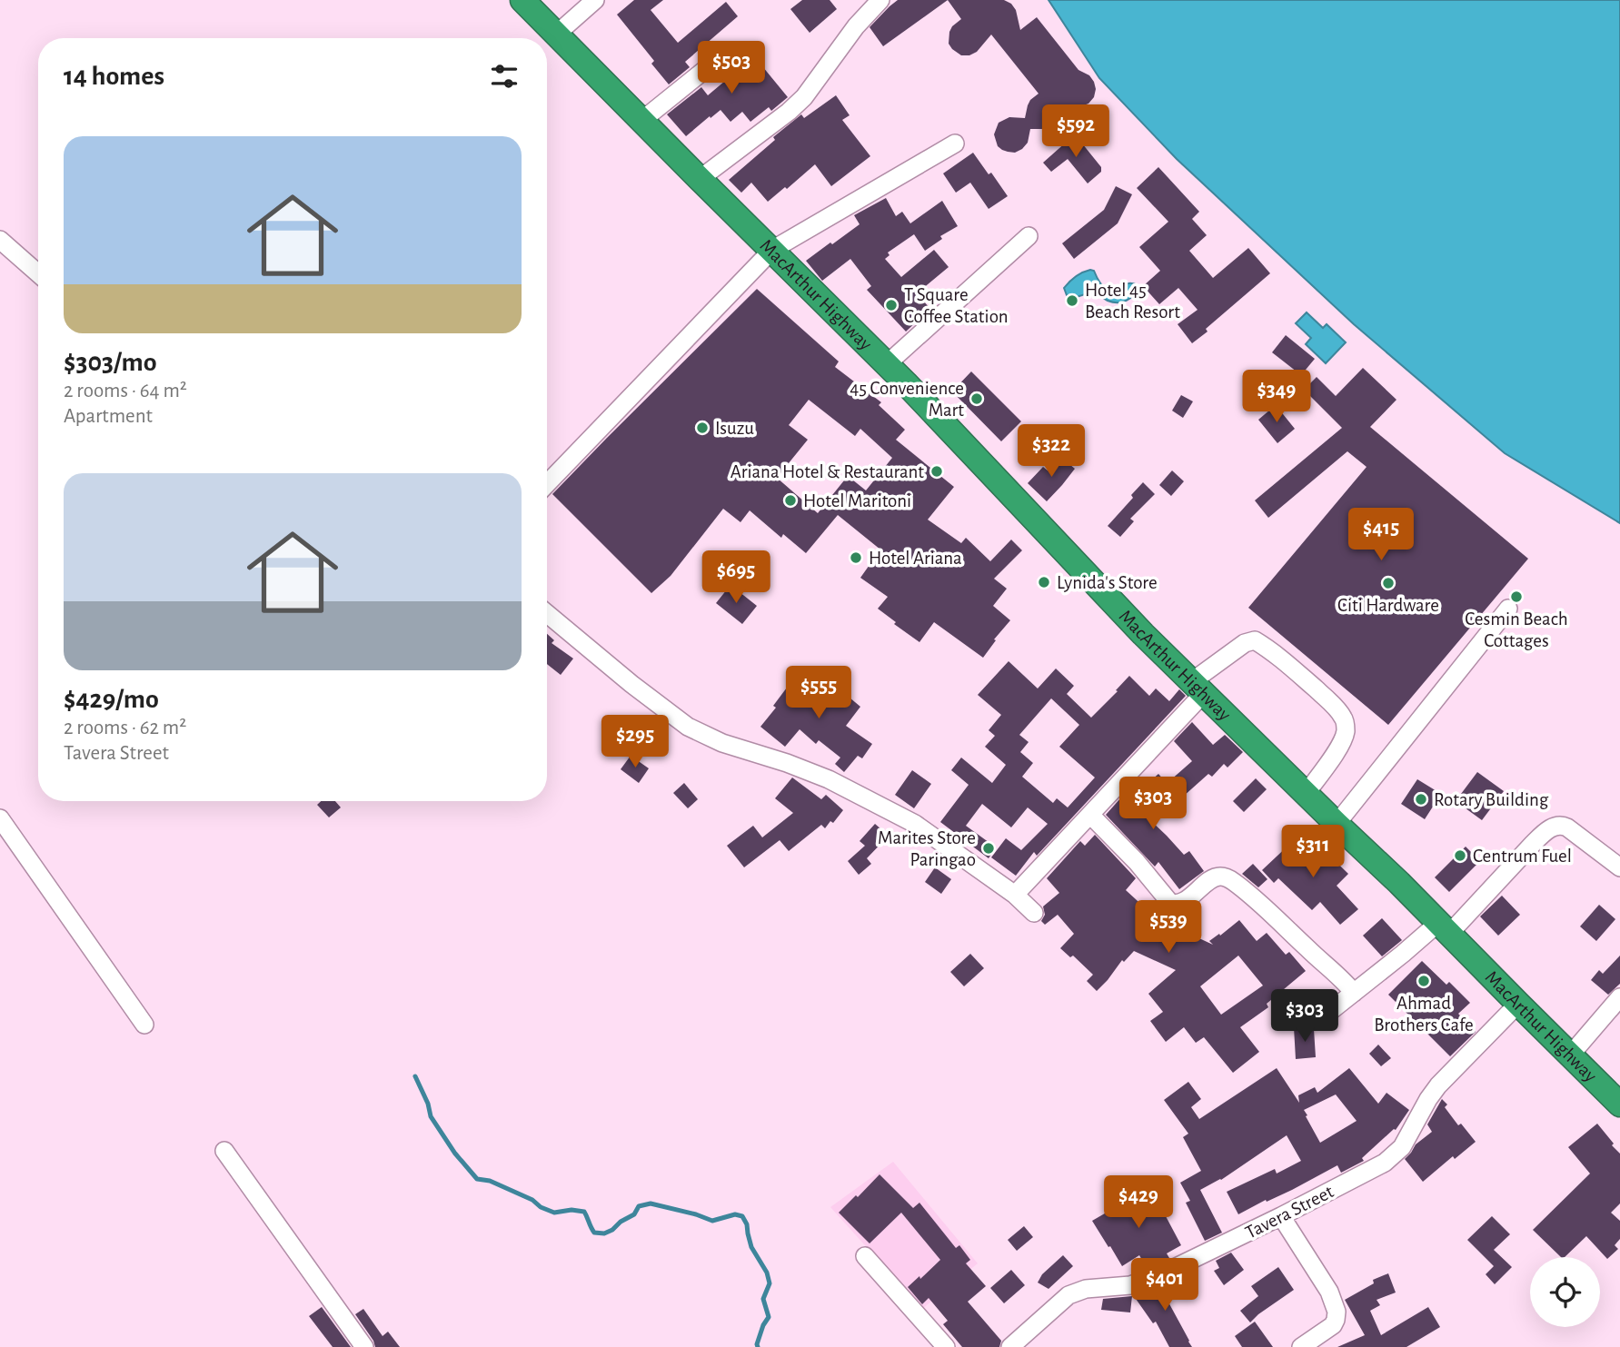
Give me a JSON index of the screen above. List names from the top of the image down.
{
  "streets": {
    "highway": ["MacArthur Highway"],
    "street": ["Tavera Street"]
  },
  "crossings": [
    ["MacArthur Highway", "Tavera Street"]
  ],
  "places": [
    "Hotel 45 Beach Resort",
    "T Square Coffee Station",
    "45 Convenience Mart",
    "Isuzu",
    "Ariana Hotel & Restaurant",
    "Hotel Maritoni",
    "Hotel Ariana",
    "Lynida's Store",
    "Citi Hardware",
    "Cesmin Beach Cottages",
    "Rotary Building",
    "Marites Store Paringao",
    "Centrum Fuel",
    "Ahmad Brothers Cafe"
  ],
  "page": {
    "heading": "14 homes",
    "price": [
      "$503",
      "$592",
      "$349",
      "$322",
      "$415",
      "$695",
      "$555",
      "$295",
      "$303",
      "$311",
      "$539",
      "$303",
      "$429",
      "$401"
    ],
    "list": [
      {
        "name": "$303/mo",
        "note": "2 rooms · 64 m² · Apartment"
      },
      {
        "name": "$429/mo",
        "note": "2 rooms · 62 m² · Tavera Street"
      }
    ]
  }
}
